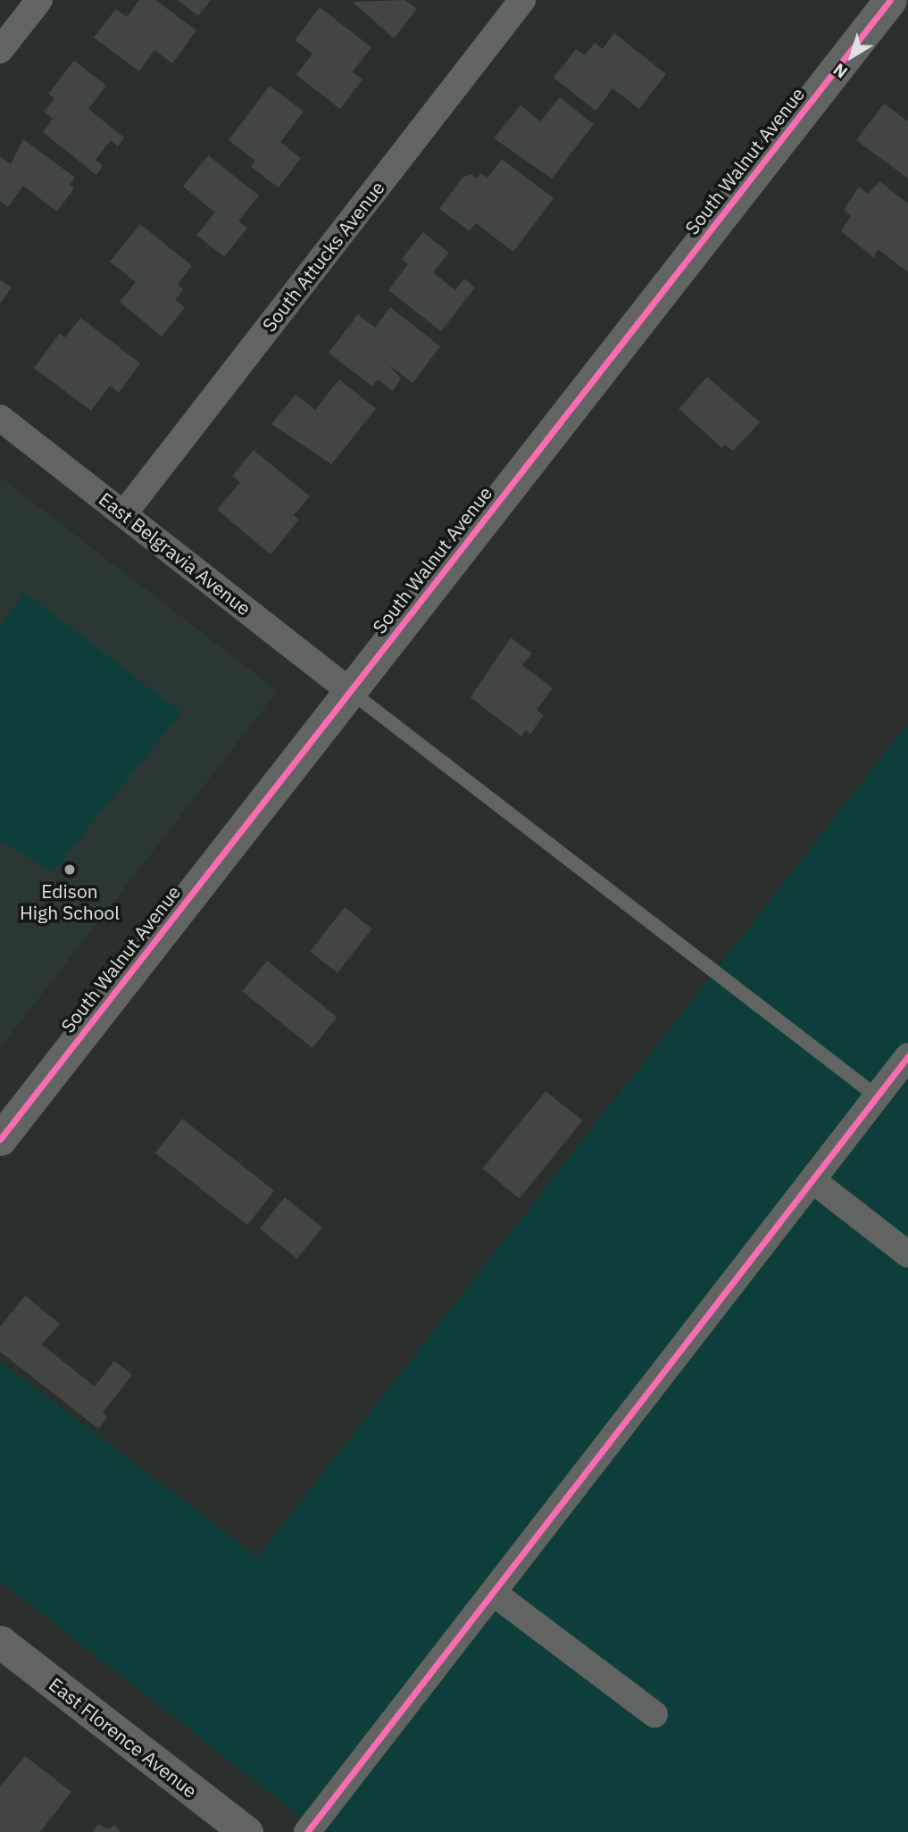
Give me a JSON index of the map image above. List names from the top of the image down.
{
  "streets": {
    "street": [
      "South Walnut Avenue",
      "South Attucks Avenue",
      "East Belgravia Avenue",
      "East Florence Avenue"
    ]
  },
  "crossings": [
    ["South Walnut Avenue", "East Belgravia Avenue"],
    ["South Attucks Avenue", "East Belgravia Avenue"]
  ],
  "places": ["Edison High School"],
  "north": "bottom left"
}
